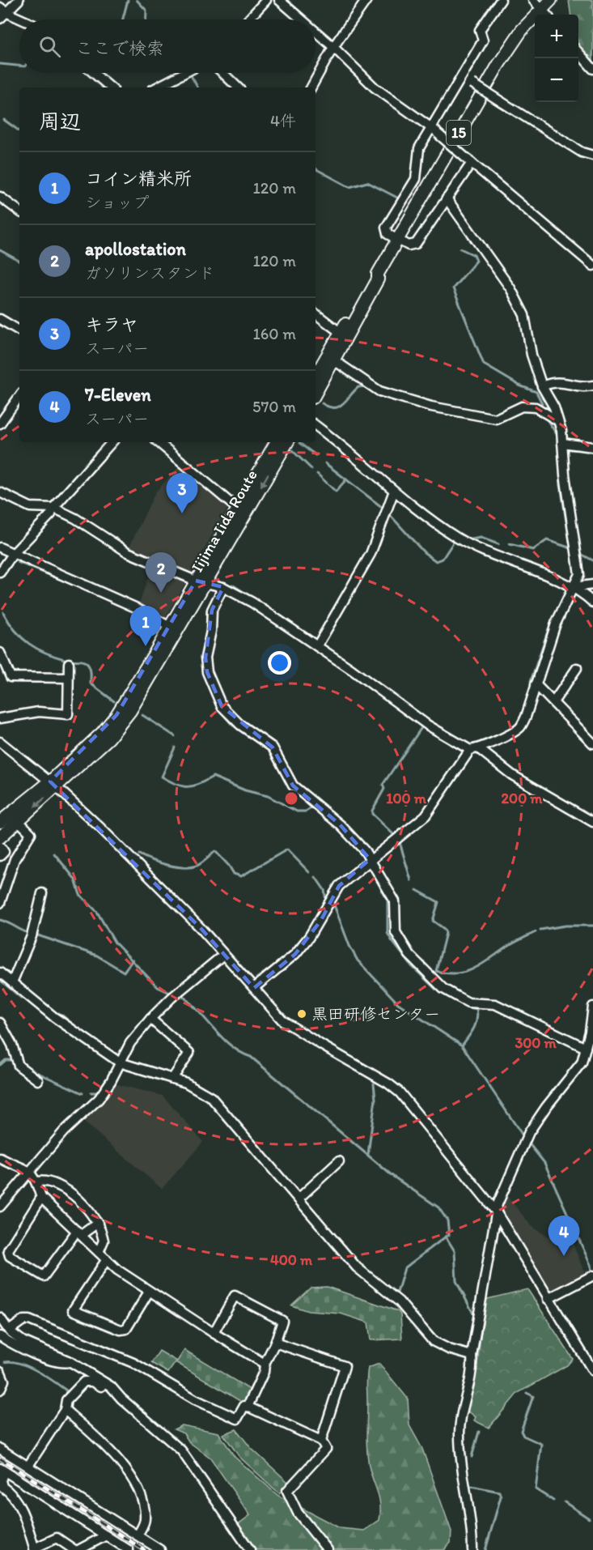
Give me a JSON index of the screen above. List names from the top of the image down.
{
  "streets": {
    "main road": ["15", "Iijima Iida Route"]
  },
  "places": ["黒田研修センター"],
  "page": {
    "map_buttons": ["+", "−"],
    "search": "ここで検索",
    "heading": ["周辺", "4件"],
    "list": [
      {
        "mark": "1",
        "name": "コイン精米所",
        "note": "ショップ",
        "value": "120 m"
      },
      {
        "mark": "2",
        "name": "apollostation",
        "note": "ガソリンスタンド",
        "value": "120 m"
      },
      {
        "mark": "3",
        "name": "キラヤ",
        "note": "スーパー",
        "value": "160 m"
      },
      {
        "mark": "4",
        "name": "7-Eleven",
        "note": "スーパー",
        "value": "570 m"
      }
    ],
    "pins": [
      "3",
      "2",
      "1",
      "4"
    ]
  },
  "rings": [
    "100 m",
    "200 m",
    "300 m",
    "400 m"
  ]
}
